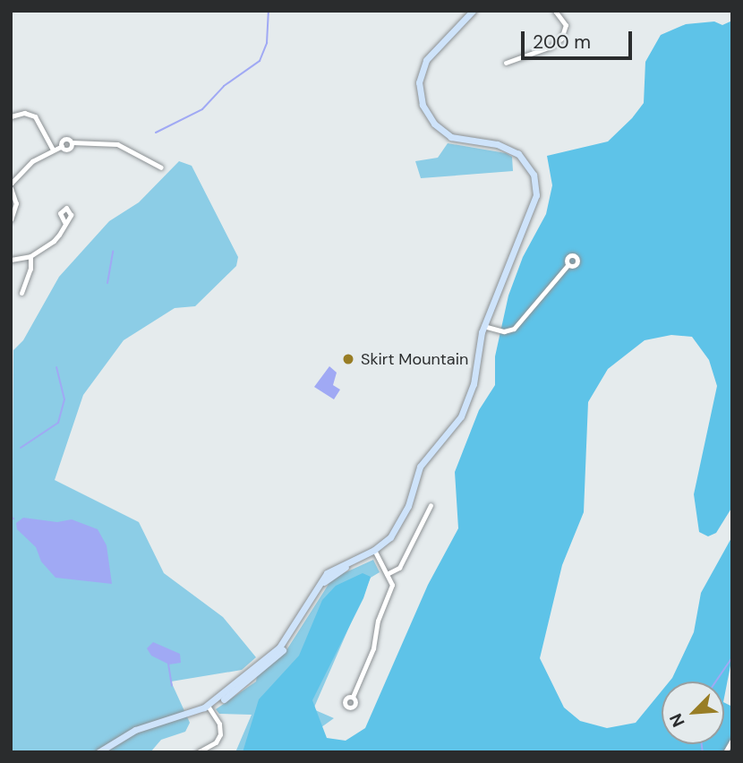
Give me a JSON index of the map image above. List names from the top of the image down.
{
  "places": ["Skirt Mountain"],
  "scale_bar": "200 m",
  "north": "bottom left"
}
